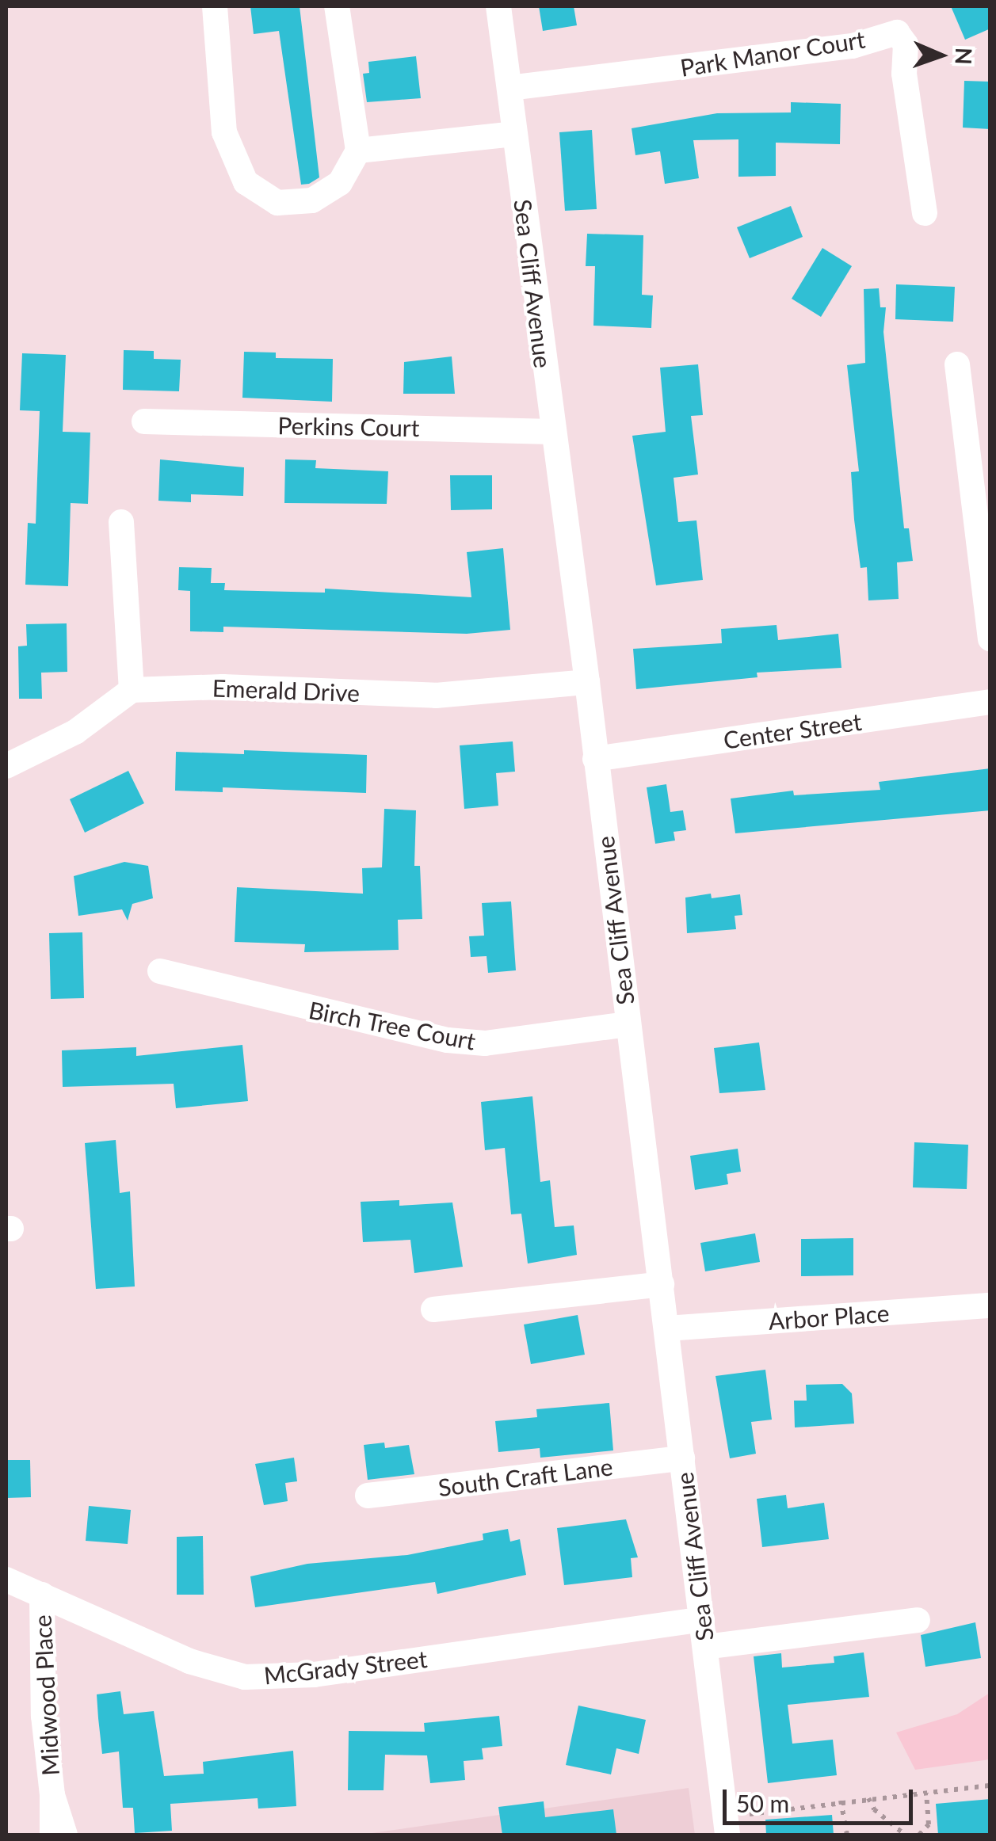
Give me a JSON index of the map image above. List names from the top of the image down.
{
  "streets": {
    "street": [
      "Park Manor Court",
      "Sea Cliff Avenue",
      "Perkins Court",
      "Emerald Drive",
      "Center Street",
      "Birch Tree Court",
      "Arbor Place",
      "South Craft Lane",
      "McGrady Street",
      "Midwood Place"
    ]
  },
  "crossings": [
    ["Park Manor Court", "Sea Cliff Avenue"],
    ["Sea Cliff Avenue", "Perkins Court"],
    ["Sea Cliff Avenue", "Emerald Drive"],
    ["Sea Cliff Avenue", "Center Street"],
    ["Sea Cliff Avenue", "Birch Tree Court"],
    ["Sea Cliff Avenue", "Arbor Place"],
    ["Sea Cliff Avenue", "South Craft Lane"],
    ["Sea Cliff Avenue", "McGrady Street"],
    ["McGrady Street", "Midwood Place"]
  ],
  "scale_bar": "50 m",
  "north": "right"
}
